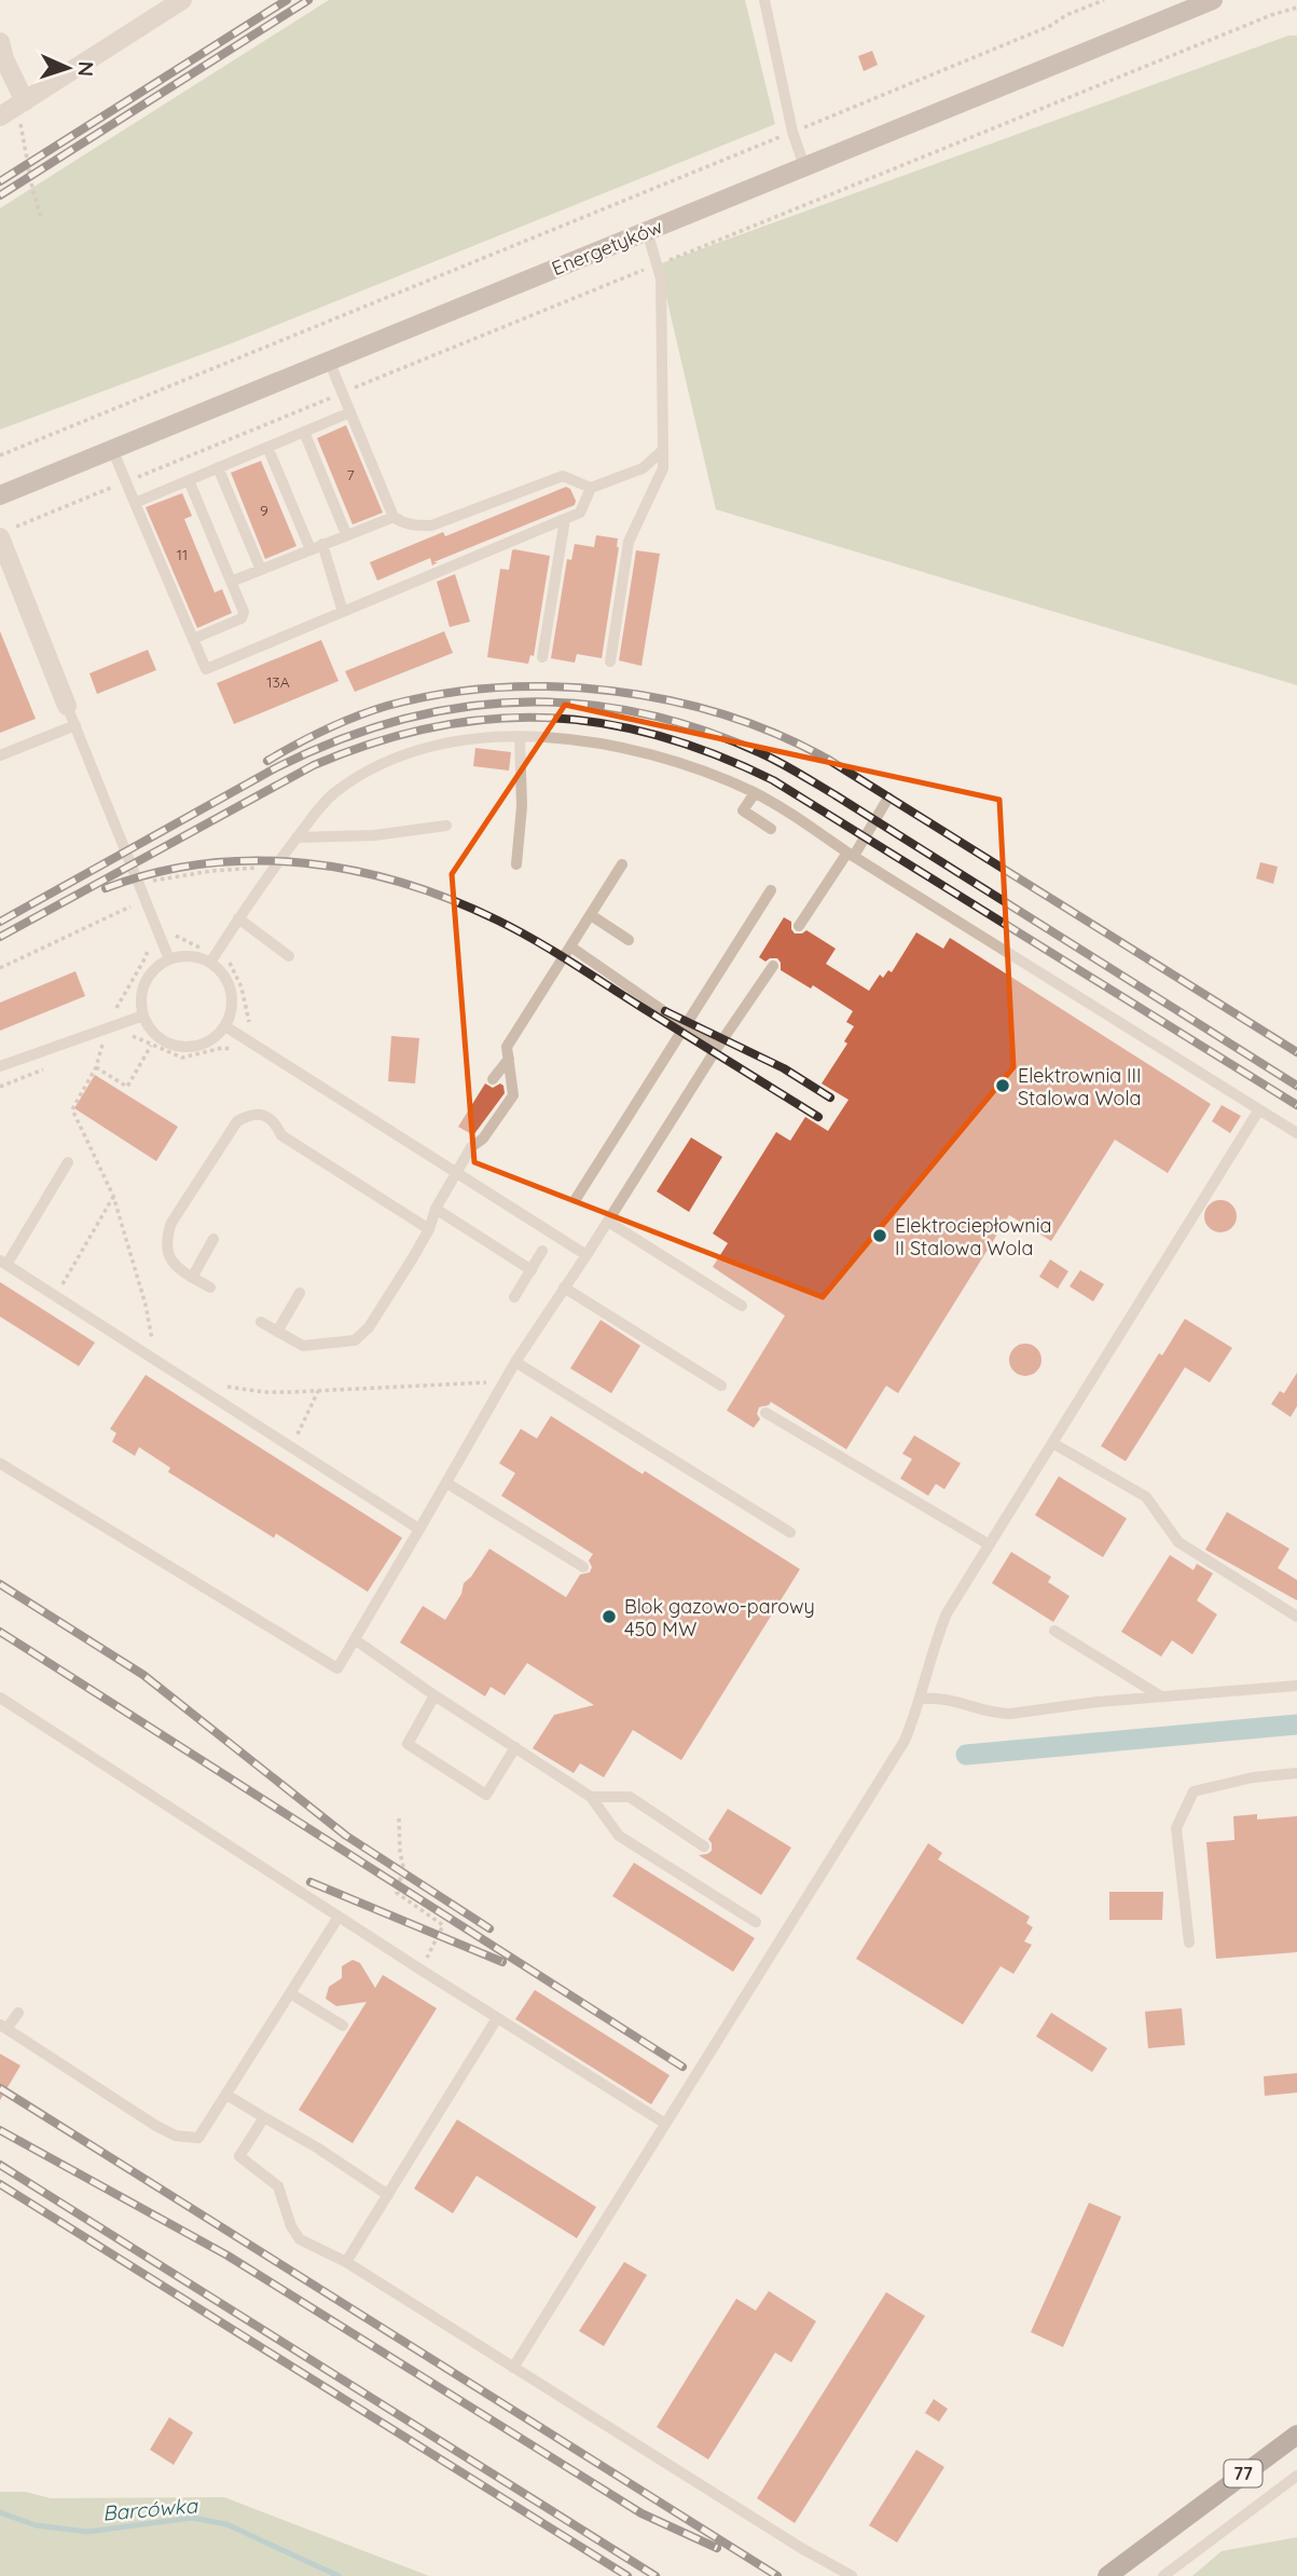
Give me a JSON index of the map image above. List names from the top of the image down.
{
  "streets": {
    "main road": ["Energetyków", "77"]
  },
  "water": ["Barcówka"],
  "places": ["Elektrownia III Stalowa Wola", "Elektrociepłownia II Stalowa Wola", "Blok gazowo-parowy 450 MW"],
  "house_numbers": [
    "7",
    "9",
    "11",
    "13A"
  ],
  "north": "right"
}
